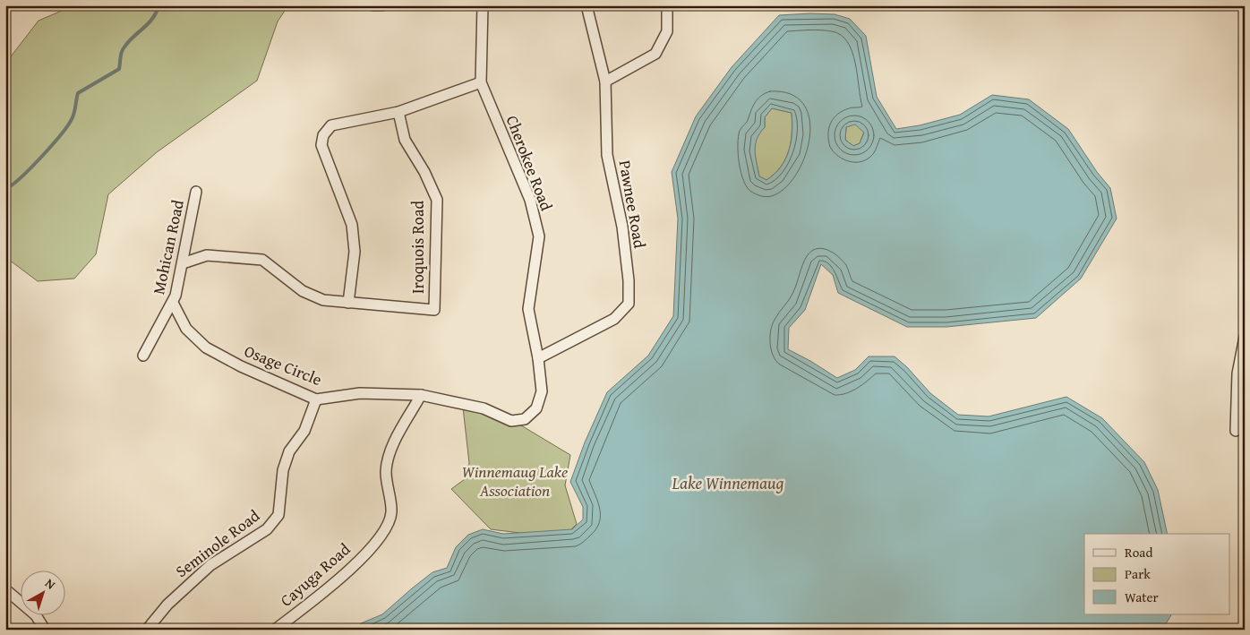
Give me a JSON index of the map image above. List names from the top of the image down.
{
  "streets": {
    "street": [
      "Cherokee Road",
      "Pawnee Road",
      "Mohican Road",
      "Iroquois Road",
      "Osage Circle",
      "Seminole Road",
      "Cayuga Road"
    ]
  },
  "crossings": [
    ["Cherokee Road", "Pawnee Road"],
    ["Cherokee Road", "Osage Circle"],
    ["Pawnee Road", "Osage Circle"],
    ["Mohican Road", "Osage Circle"],
    ["Osage Circle", "Seminole Road"],
    ["Osage Circle", "Cayuga Road"]
  ],
  "water": ["Lake Winnemaug"],
  "parks": ["Winnemaug Lake Association"],
  "legend": ["Road", "Park", "Water"],
  "north": "top right"
}
